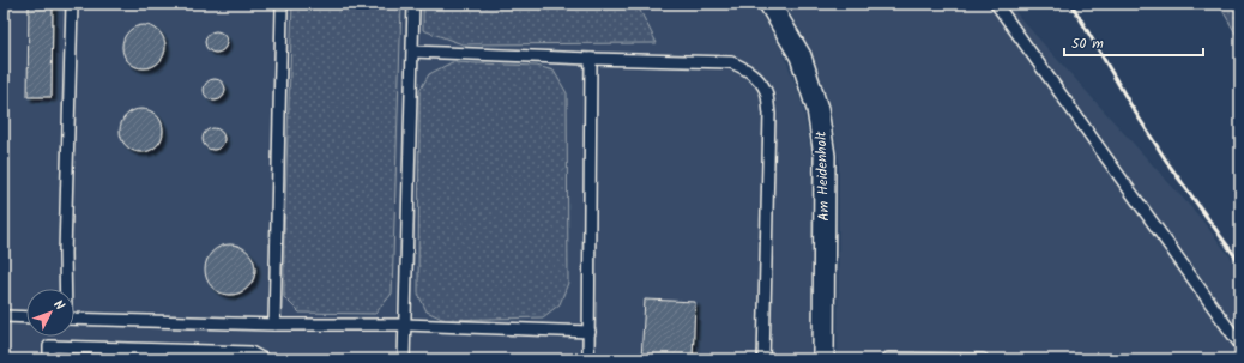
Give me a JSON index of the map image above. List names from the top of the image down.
{
  "streets": {
    "street": ["Am Heidenholt"]
  },
  "scale_bar": "50 m",
  "north": "top right"
}
